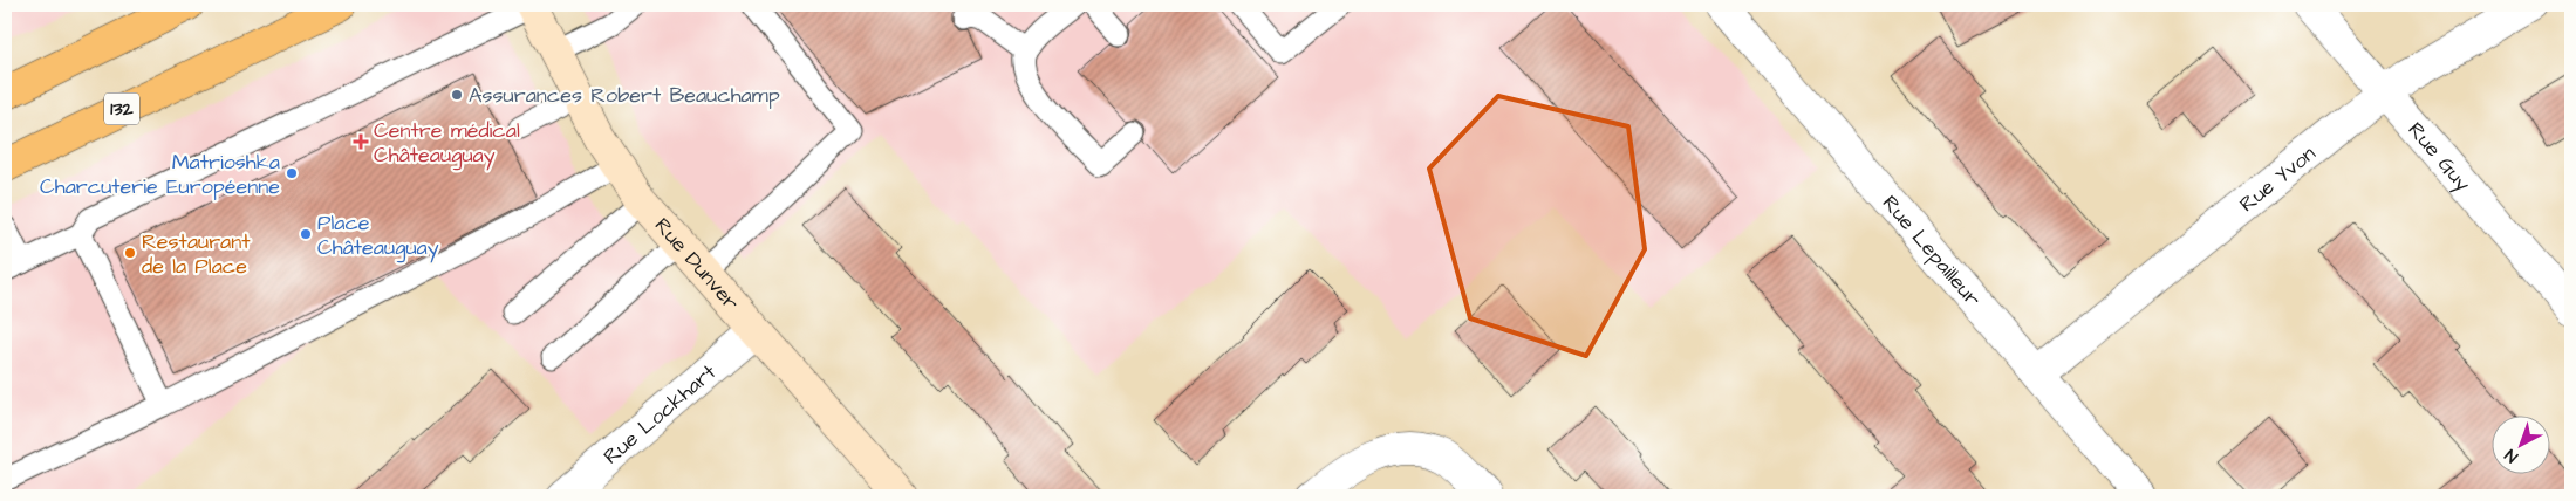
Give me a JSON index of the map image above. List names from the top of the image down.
{
  "streets": {
    "highway": ["132"],
    "street": [
      "Rue Guy",
      "Rue Yvon",
      "Rue Lepailleur",
      "Rue Dunver",
      "Rue Lockhart"
    ]
  },
  "crossings": [
    ["Rue Guy", "Rue Yvon"],
    ["Rue Yvon", "Rue Lepailleur"],
    ["Rue Dunver", "Rue Lockhart"]
  ],
  "places": {
    "other": [
      "Assurances Robert Beauchamp",
      "Matrioshka Charcuterie Européenne",
      "Place Châteauguay",
      "Restaurant de la Place"
    ],
    "health": ["Centre médical Châteauguay"]
  },
  "north": "bottom left"
}
